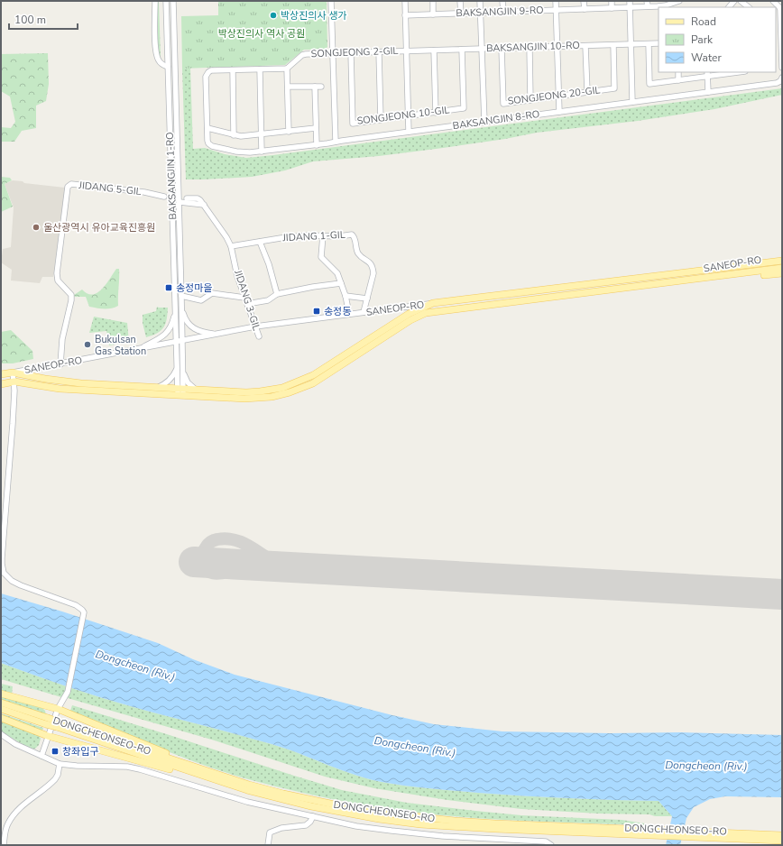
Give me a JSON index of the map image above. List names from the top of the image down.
{
  "streets": {
    "main road": ["SANEOP-RO", "DONGCHEONSEO-RO"],
    "street": [
      "BAKSANGJIN 9-RO",
      "BAKSANGJIN 10-RO",
      "SONGJEONG 2-GIL",
      "SONGJEONG 20-GIL",
      "SONGJEONG 10-GIL",
      "BAKSANGJIN 8-RO",
      "BAKSANGJIN 1-RO",
      "JIDANG 5-GIL",
      "JIDANG 1-GIL",
      "JIDANG 3-GIL"
    ]
  },
  "crossings": [
    ["BAKSANGJIN 10-RO", "SONGJEONG 2-GIL"],
    ["BAKSANGJIN 10-RO", "SONGJEONG 20-GIL"],
    ["BAKSANGJIN 10-RO", "SONGJEONG 10-GIL"],
    ["SONGJEONG 2-GIL", "SONGJEONG 10-GIL"],
    ["BAKSANGJIN 1-RO", "SANEOP-RO"],
    ["JIDANG 5-GIL", "SANEOP-RO"],
    ["JIDANG 1-GIL", "SANEOP-RO"],
    ["JIDANG 1-GIL", "JIDANG 3-GIL"],
    ["SANEOP-RO", "JIDANG 3-GIL"]
  ],
  "water": ["Dongcheon (Riv.)"],
  "parks": ["박상진의사 역사 공원"],
  "places": {
    "other": ["박상진의사 생가", "울산광역시 유아교육진흥원", "Bukulsan Gas Station"],
    "transit": ["송정마을", "송정동", "창좌입구"]
  },
  "legend": ["Road", "Park", "Water"],
  "scale_bar": "100 m"
}
